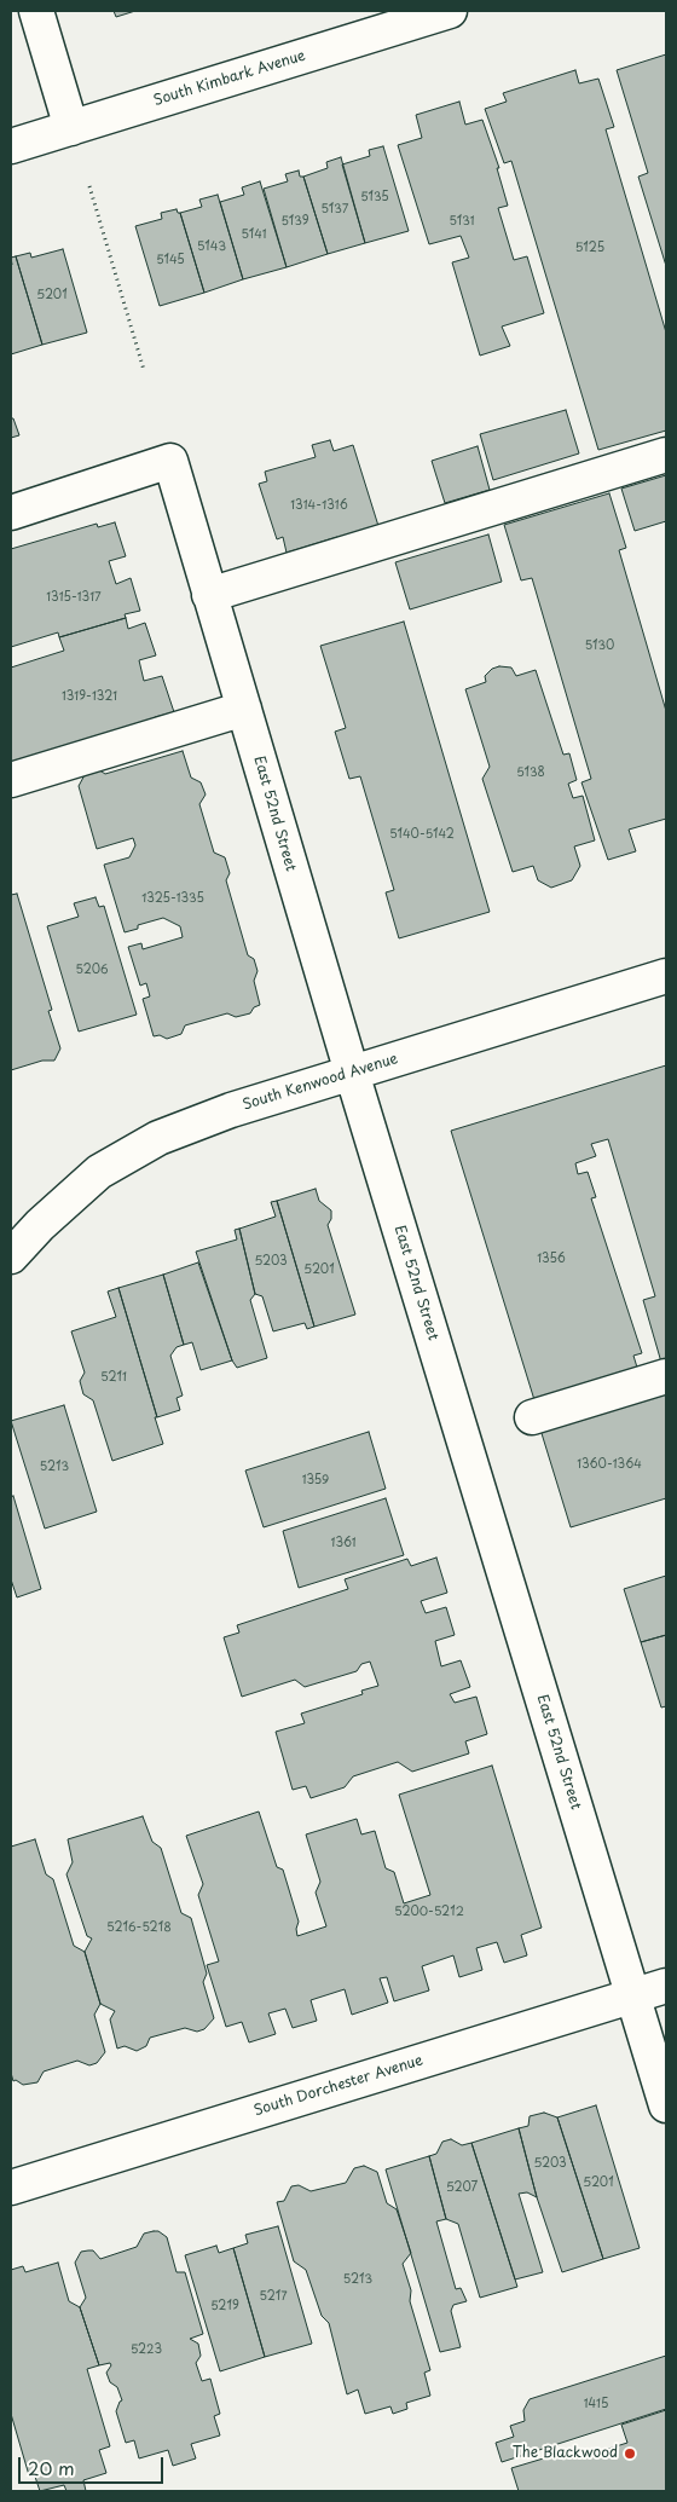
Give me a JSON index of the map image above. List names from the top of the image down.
{
  "streets": {
    "street": [
      "South Kimbark Avenue",
      "East 52nd Street",
      "South Kenwood Avenue",
      "South Dorchester Avenue"
    ]
  },
  "crossings": [
    ["East 52nd Street", "South Kenwood Avenue"],
    ["East 52nd Street", "South Dorchester Avenue"]
  ],
  "places": ["The Blackwood"],
  "house_numbers": [
    "5135",
    "5137",
    "5139",
    "5131",
    "5141",
    "5143",
    "5125",
    "5145",
    "5201",
    "1314-1316",
    "1315-1317",
    "5130",
    "1319-1321",
    "5138",
    "5140-5142",
    "1325-1335",
    "5206",
    "1356",
    "5203",
    "5201",
    "5211",
    "1360-1364",
    "5213",
    "1359",
    "1361",
    "5200-5212",
    "5216-5218",
    "5203",
    "5201",
    "5207",
    "5213",
    "5217",
    "5219",
    "5223",
    "1415"
  ],
  "scale_bar": "20 m"
}
